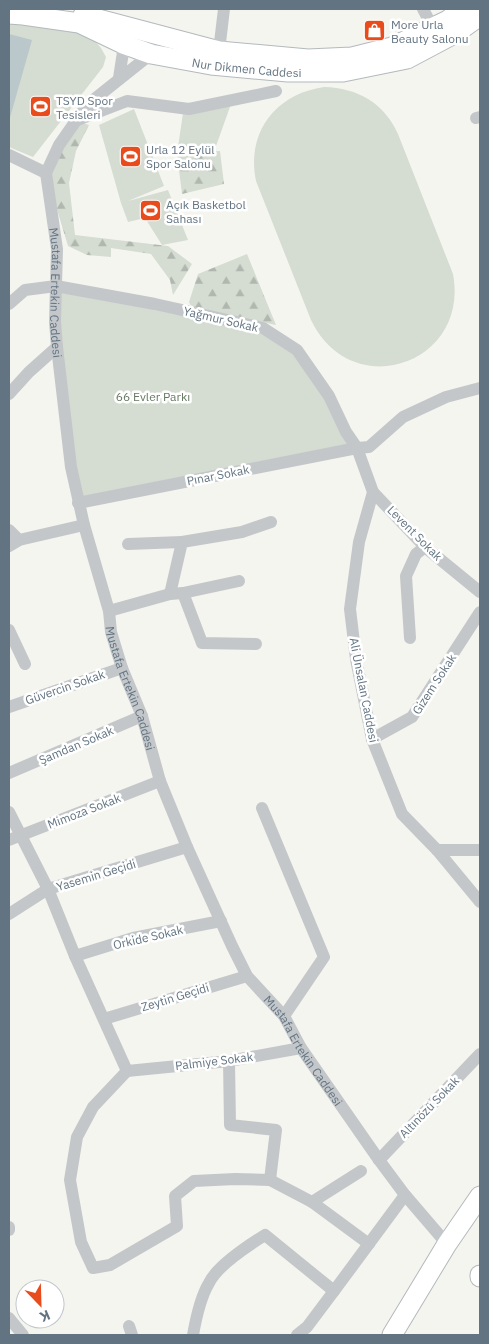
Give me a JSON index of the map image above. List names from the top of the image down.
{
  "streets": {
    "main road": ["Nur Dikmen Caddesi"],
    "street": [
      "Mustafa Ertekin Caddesi",
      "Yağmur Sokak",
      "Pınar Sokak",
      "Levent Sokak",
      "Gizem Sokak",
      "Güvercin Sokak",
      "Ali Ünsalan Caddesi",
      "Şamdan Sokak",
      "Mimoza Sokak",
      "Yasemin Geçidi",
      "Orkide Sokak",
      "Zeytin Geçidi",
      "Palmiye Sokak",
      "Altınözü Sokak"
    ]
  },
  "crossings": [
    ["Mustafa Ertekin Caddesi", "Yağmur Sokak"],
    ["Mustafa Ertekin Caddesi", "Pınar Sokak"],
    ["Mustafa Ertekin Caddesi", "Güvercin Sokak"],
    ["Mustafa Ertekin Caddesi", "Şamdan Sokak"],
    ["Mustafa Ertekin Caddesi", "Mimoza Sokak"],
    ["Mustafa Ertekin Caddesi", "Yasemin Geçidi"],
    ["Mustafa Ertekin Caddesi", "Orkide Sokak"],
    ["Mustafa Ertekin Caddesi", "Zeytin Geçidi"],
    ["Mustafa Ertekin Caddesi", "Palmiye Sokak"],
    ["Mustafa Ertekin Caddesi", "Altınözü Sokak"],
    ["Yağmur Sokak", "Pınar Sokak"],
    ["Levent Sokak", "Ali Ünsalan Caddesi"],
    ["Gizem Sokak", "Ali Ünsalan Caddesi"]
  ],
  "parks": ["66 Evler Parkı"],
  "places": {
    "shop": ["More Urla Beauty Salonu"],
    "sports": ["TSYD Spor Tesisleri", "Urla 12 Eylül Spor Salonu", "Açık Basketbol Sahası"]
  },
  "north": "bottom right"
}
